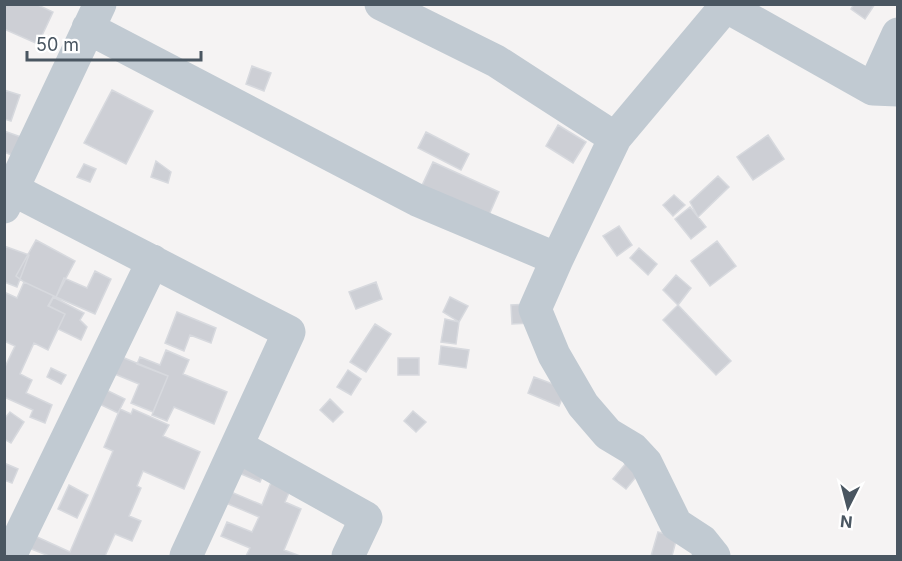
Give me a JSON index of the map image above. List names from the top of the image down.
{
  "scale_bar": "50 m",
  "north": "bottom"
}
